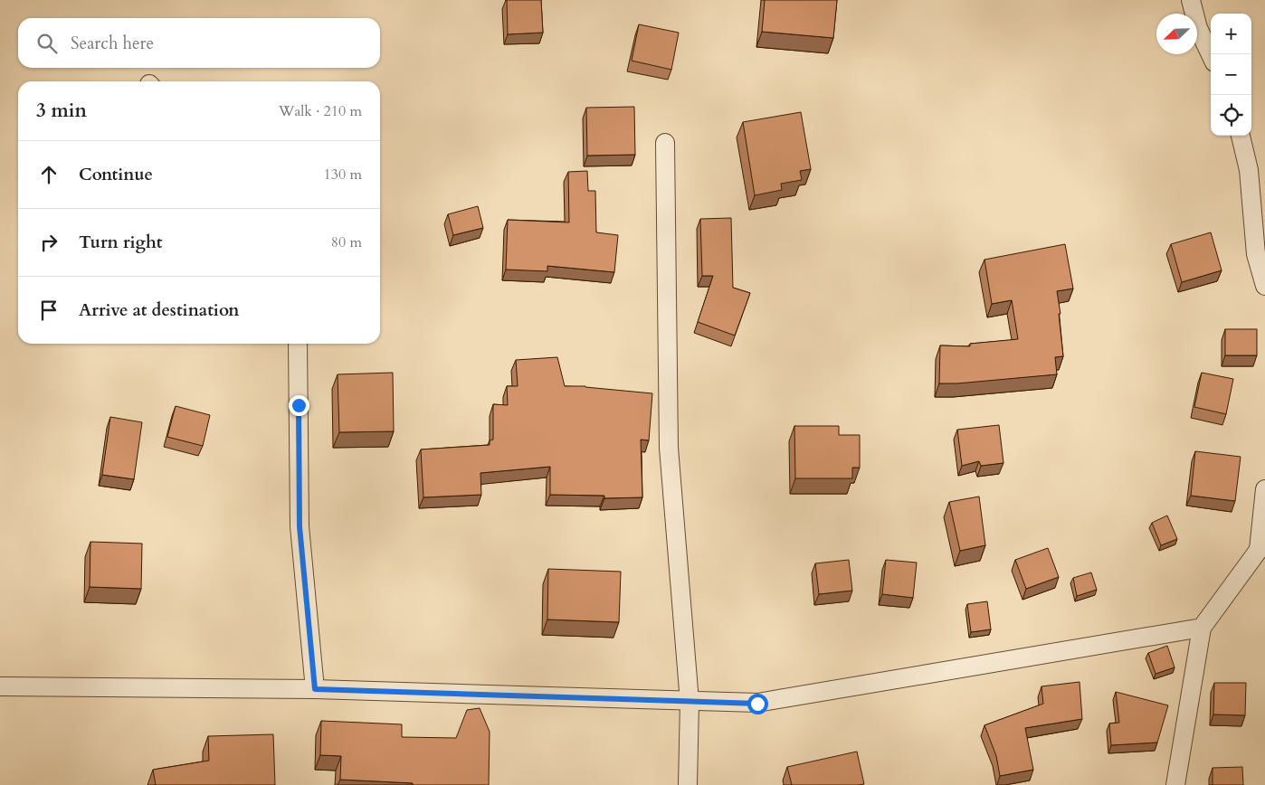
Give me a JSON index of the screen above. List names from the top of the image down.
{
  "north": "bottom left",
  "page": {
    "map_buttons": ["+", "−"],
    "search": "Search here",
    "heading": ["3 min", "Walk · 210 m"],
    "list": [
      ["Continue", "130 m"],
      ["Turn right", "80 m"],
      "Arrive at destination"
    ]
  }
}
